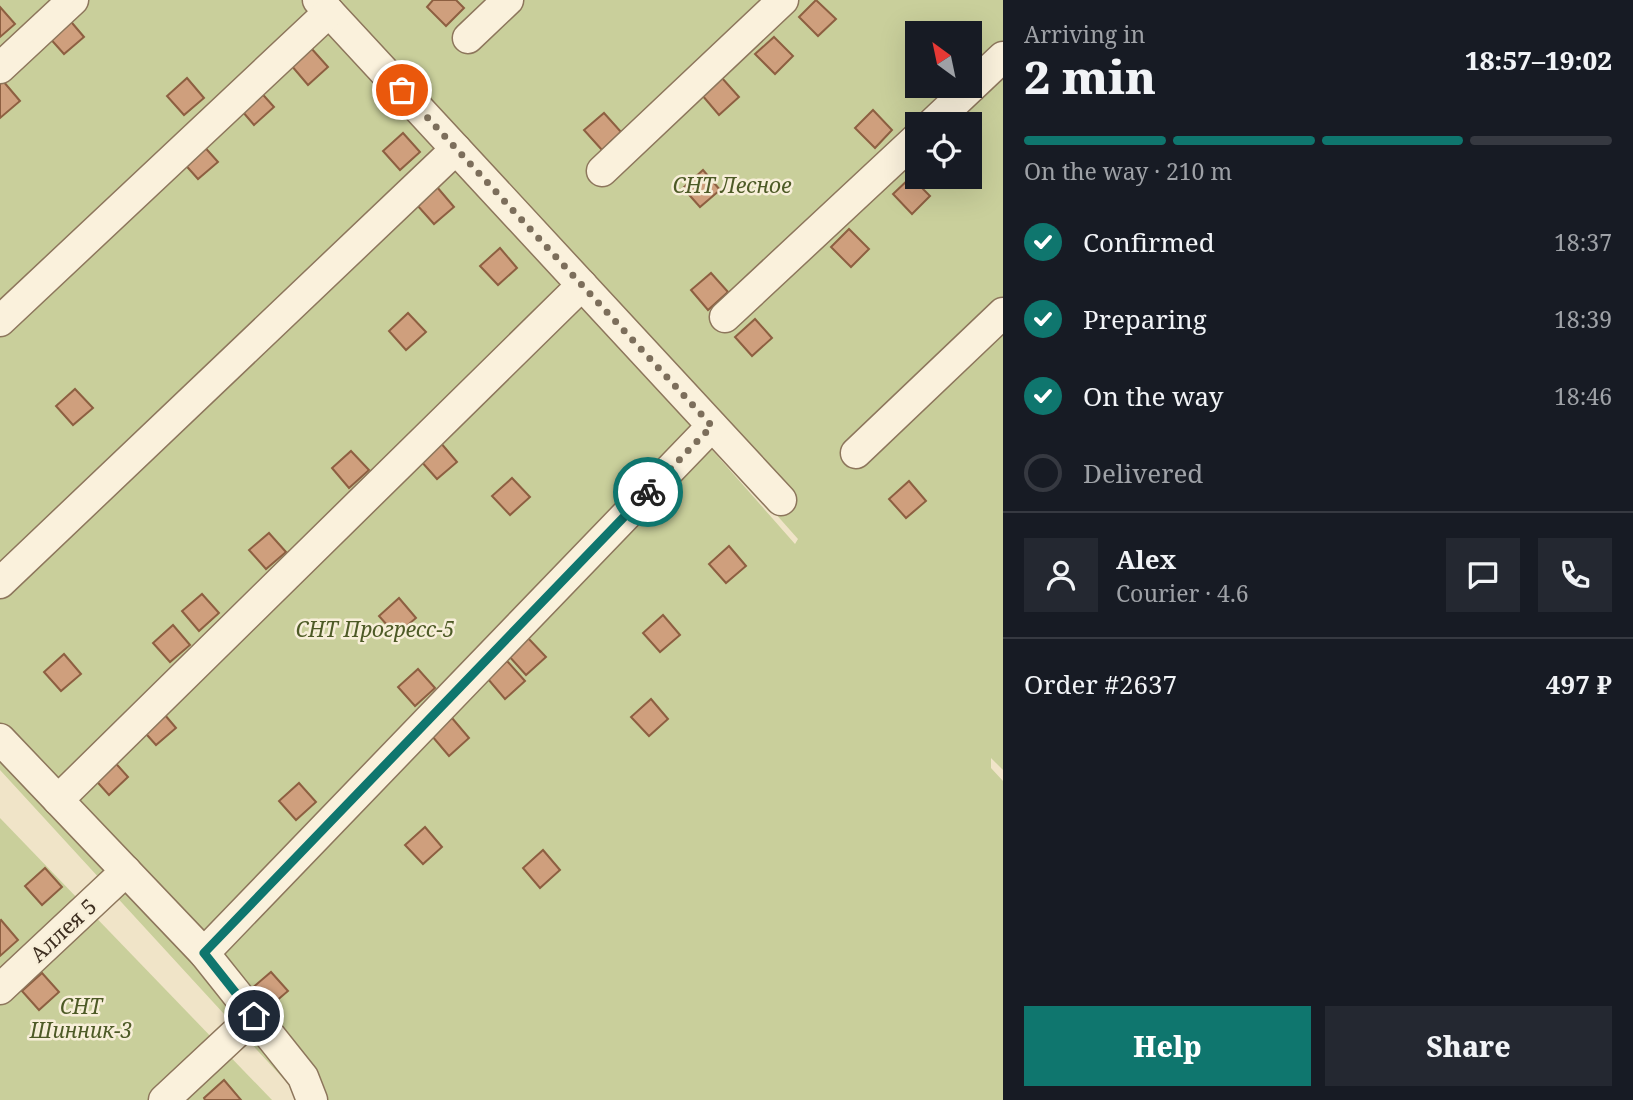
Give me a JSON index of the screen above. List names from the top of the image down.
{
  "streets": {
    "street": ["Аллея 5"]
  },
  "parks": ["СНТ Лесное", "СНТ Прогресс-5", "СНТ Шинник-3"],
  "north": "top left",
  "page": {
    "heading": ["2 min", "Arriving in", "18:57–19:02"],
    "panel": [
      "Alex",
      "Courier · 4.6",
      "Order #2637",
      "497 ₽"
    ],
    "bar": "On the way · 210 m",
    "list": [
      ["Confirmed", "18:37"],
      ["Preparing", "18:39"],
      ["On the way", "18:46"],
      "Delivered"
    ],
    "buttons": ["Help", "Share"]
  }
}
